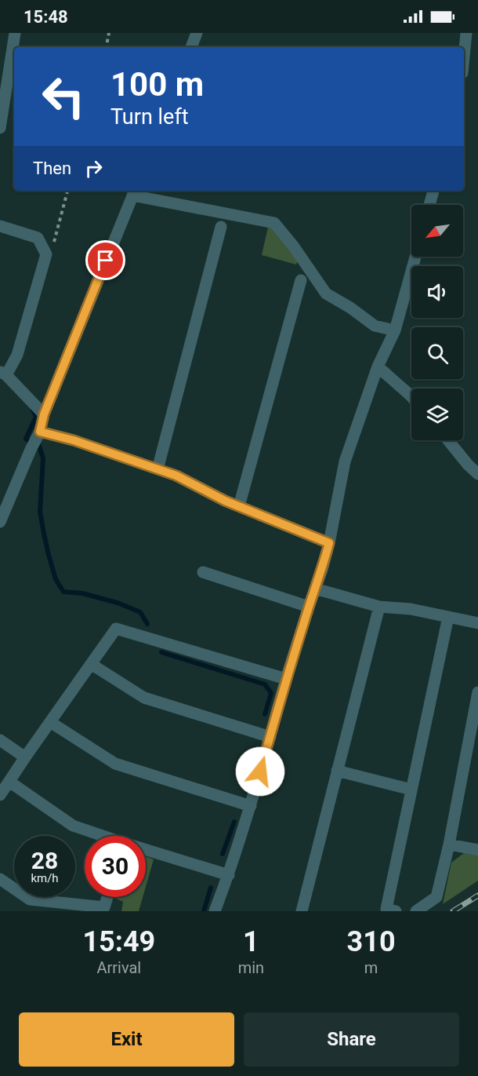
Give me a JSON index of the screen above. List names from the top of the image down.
{
  "north": "bottom left",
  "page": {
    "status": "15:48",
    "turn": ["100 m", "Turn left"],
    "then": "Then",
    "speed": "28 km/h",
    "limit": "30",
    "eta": [
      "15:49",
      "Arrival",
      "1",
      "min",
      "310",
      "m"
    ],
    "buttons": ["Exit", "Share"]
  }
}
